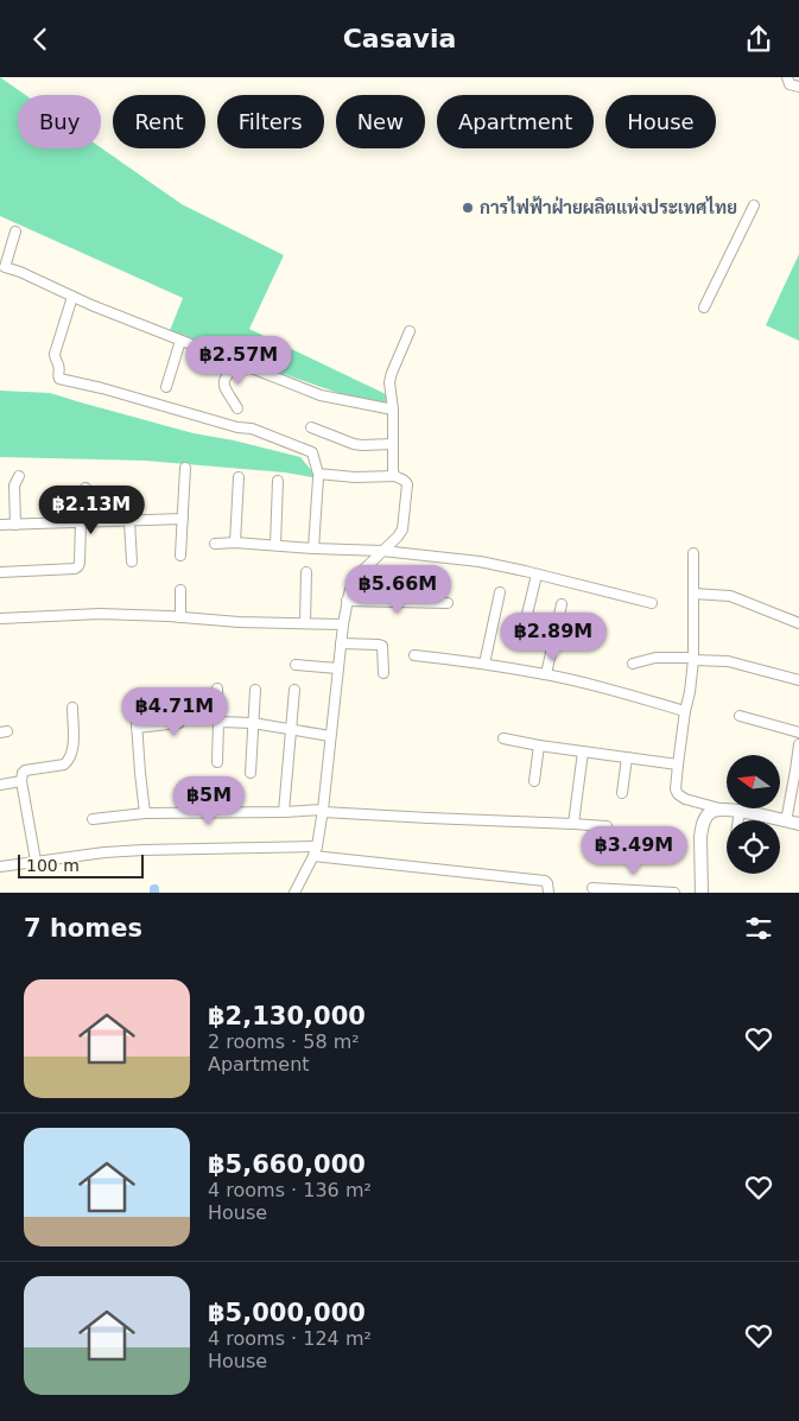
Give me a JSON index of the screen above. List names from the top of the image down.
{
  "places": ["การไฟฟ้าฝ่ายผลิตแห่งประเทศไทย"],
  "scale_bar": "100 m",
  "north": "left",
  "page": {
    "header": "Casavia",
    "chip": [
      "Buy",
      "Rent",
      "Filters",
      "New",
      "Apartment",
      "House"
    ],
    "price": [
      "฿2.57M",
      "฿2.13M",
      "฿5.66M",
      "฿2.89M",
      "฿4.71M",
      "฿5M",
      "฿3.49M"
    ],
    "scale": "100 m",
    "heading": "7 homes",
    "list": [
      {
        "name": "฿2,130,000",
        "note": "2 rooms · 58 m² · Apartment"
      },
      {
        "name": "฿5,660,000",
        "note": "4 rooms · 136 m² · House"
      },
      {
        "name": "฿5,000,000",
        "note": "4 rooms · 124 m² · House"
      }
    ]
  }
}
